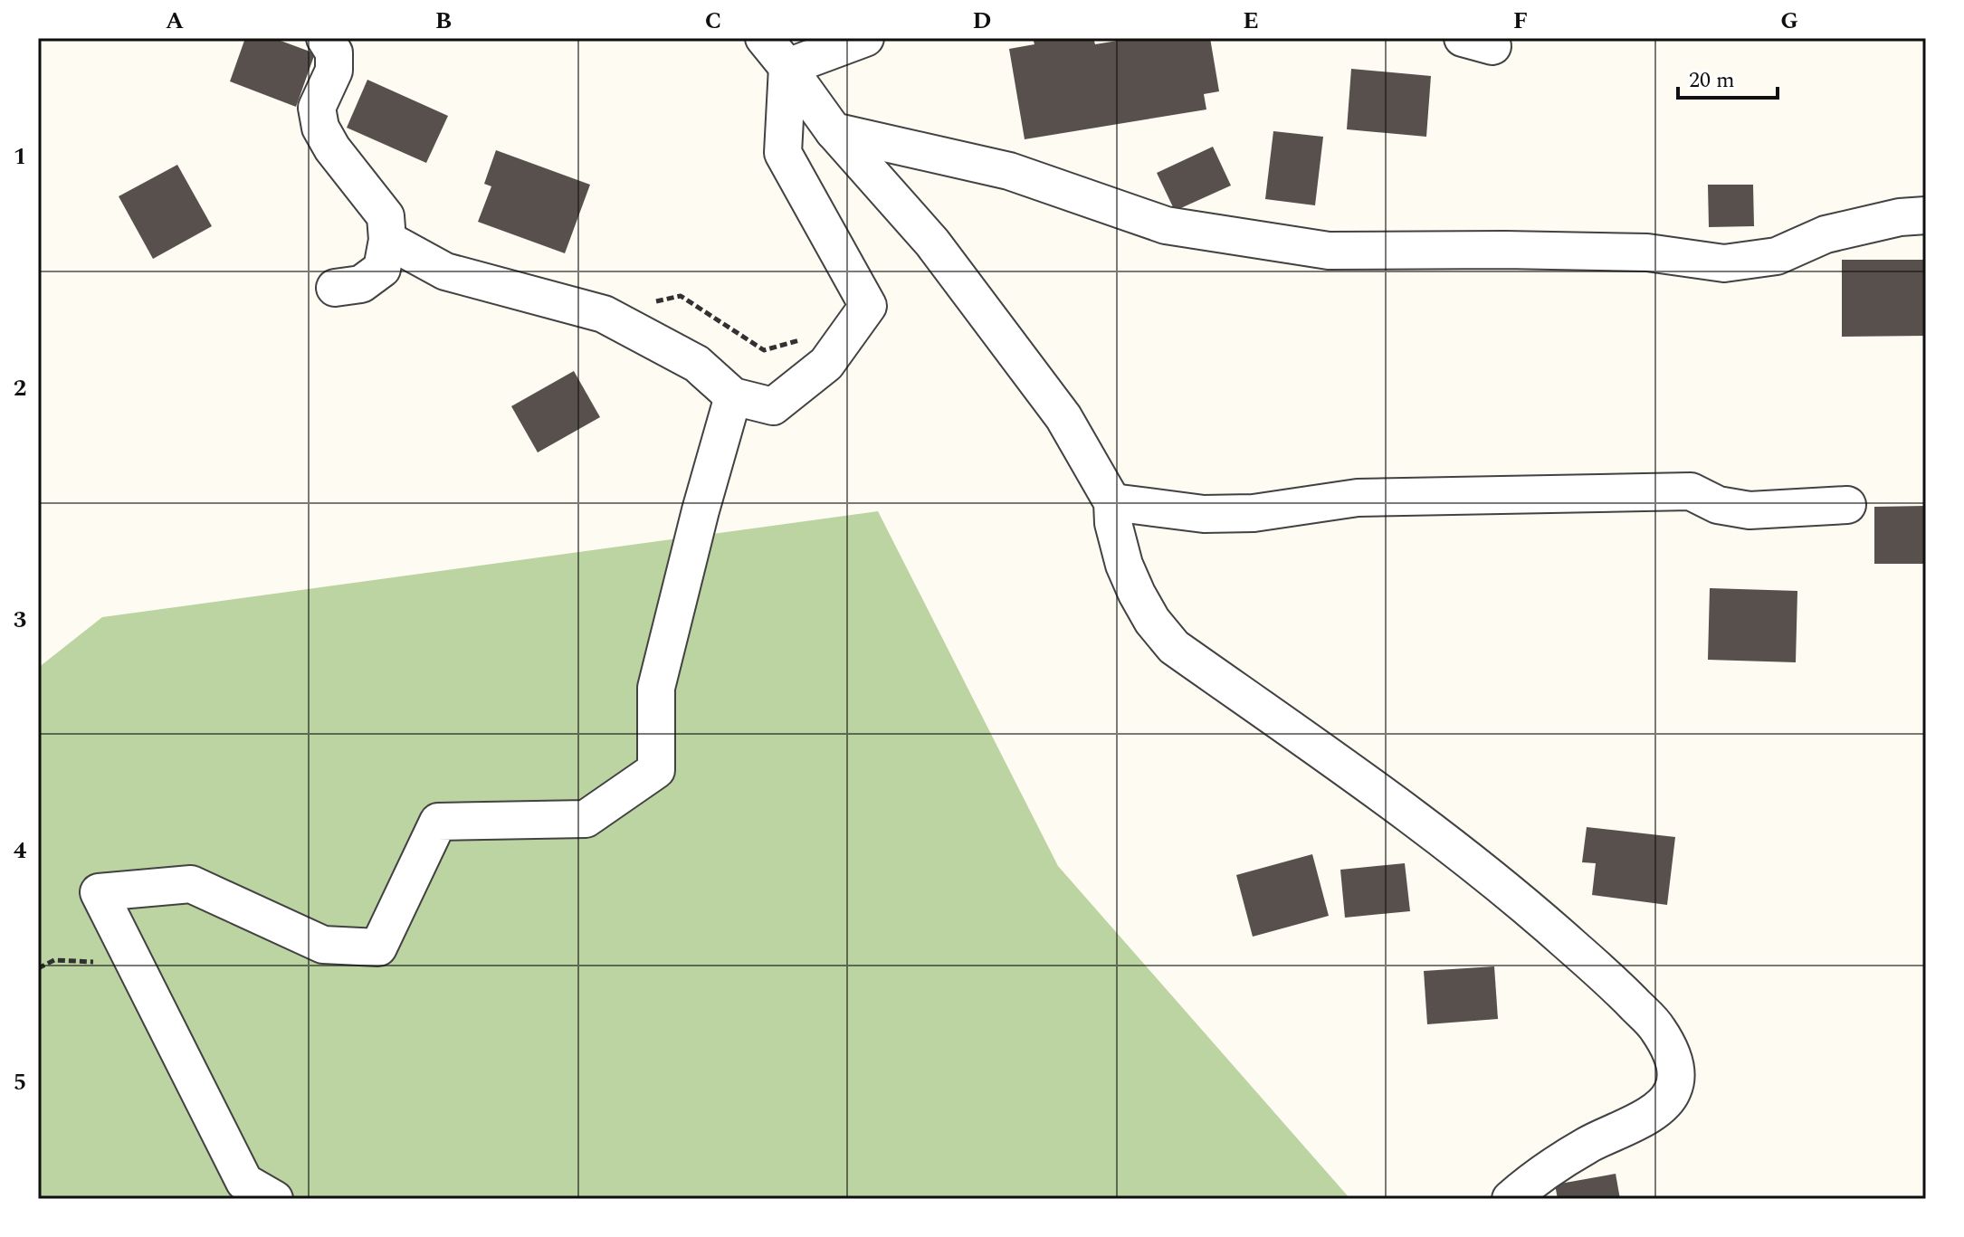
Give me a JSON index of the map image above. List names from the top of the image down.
{
  "scale_bar": "20 m",
  "grid": {
    "columns": [
      "A",
      "B",
      "C",
      "D",
      "E",
      "F",
      "G"
    ],
    "rows": [
      "1",
      "2",
      "3",
      "4",
      "5"
    ]
  }
}
